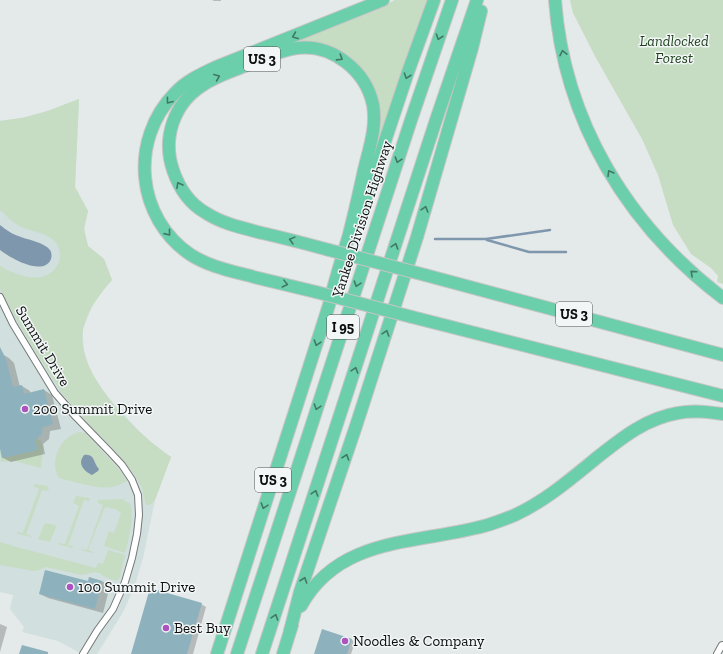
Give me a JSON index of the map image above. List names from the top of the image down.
{
  "streets": {
    "highway": ["US 3", "Yankee Division Highway", "I 95"],
    "street": ["Summit Drive"]
  },
  "parks": ["Landlocked Forest"],
  "places": [
    "200 Summit Drive",
    "100 Summit Drive",
    "Best Buy",
    "Noodles & Company"
  ]
}
